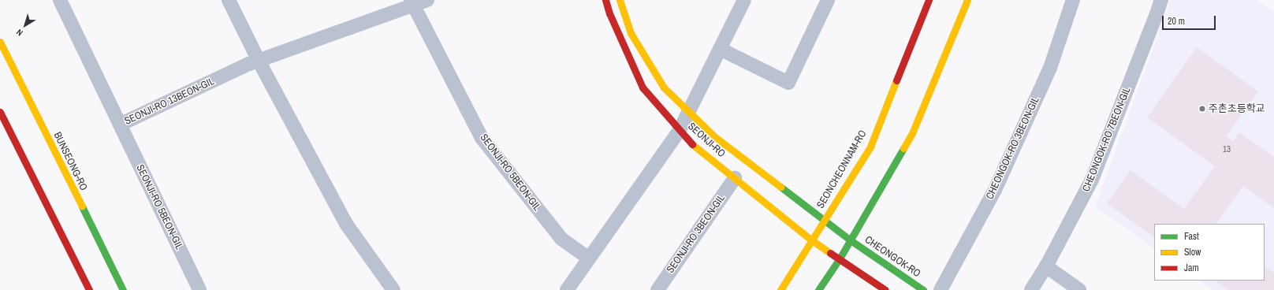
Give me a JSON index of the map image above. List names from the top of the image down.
{
  "streets": {
    "main road": [
      "SEONJI-RO",
      "BUNSEONG-RO",
      "SEONCHEONNAM-RO",
      "CHEONGOK-RO"
    ],
    "street": [
      "SEONJI-RO 13BEON-GIL",
      "CHEONGOK-RO 7BEON-GIL",
      "CHEONGOK-RO 3BEON-GIL",
      "SEONJI-RO 5BEON-GIL",
      "SEONJI-RO 3BEON-GIL"
    ]
  },
  "crossings": [
    ["SEONJI-RO 13BEON-GIL", "SEONJI-RO 5BEON-GIL"],
    ["SEONJI-RO", "SEONCHEONNAM-RO"],
    ["SEONJI-RO", "SEONJI-RO 3BEON-GIL"],
    ["SEONJI-RO", "CHEONGOK-RO"]
  ],
  "places": ["주촌초등학교"],
  "house_numbers": ["13"],
  "legend": ["Fast", "Slow", "Jam"],
  "scale_bar": "20 m",
  "north": "bottom left"
}
